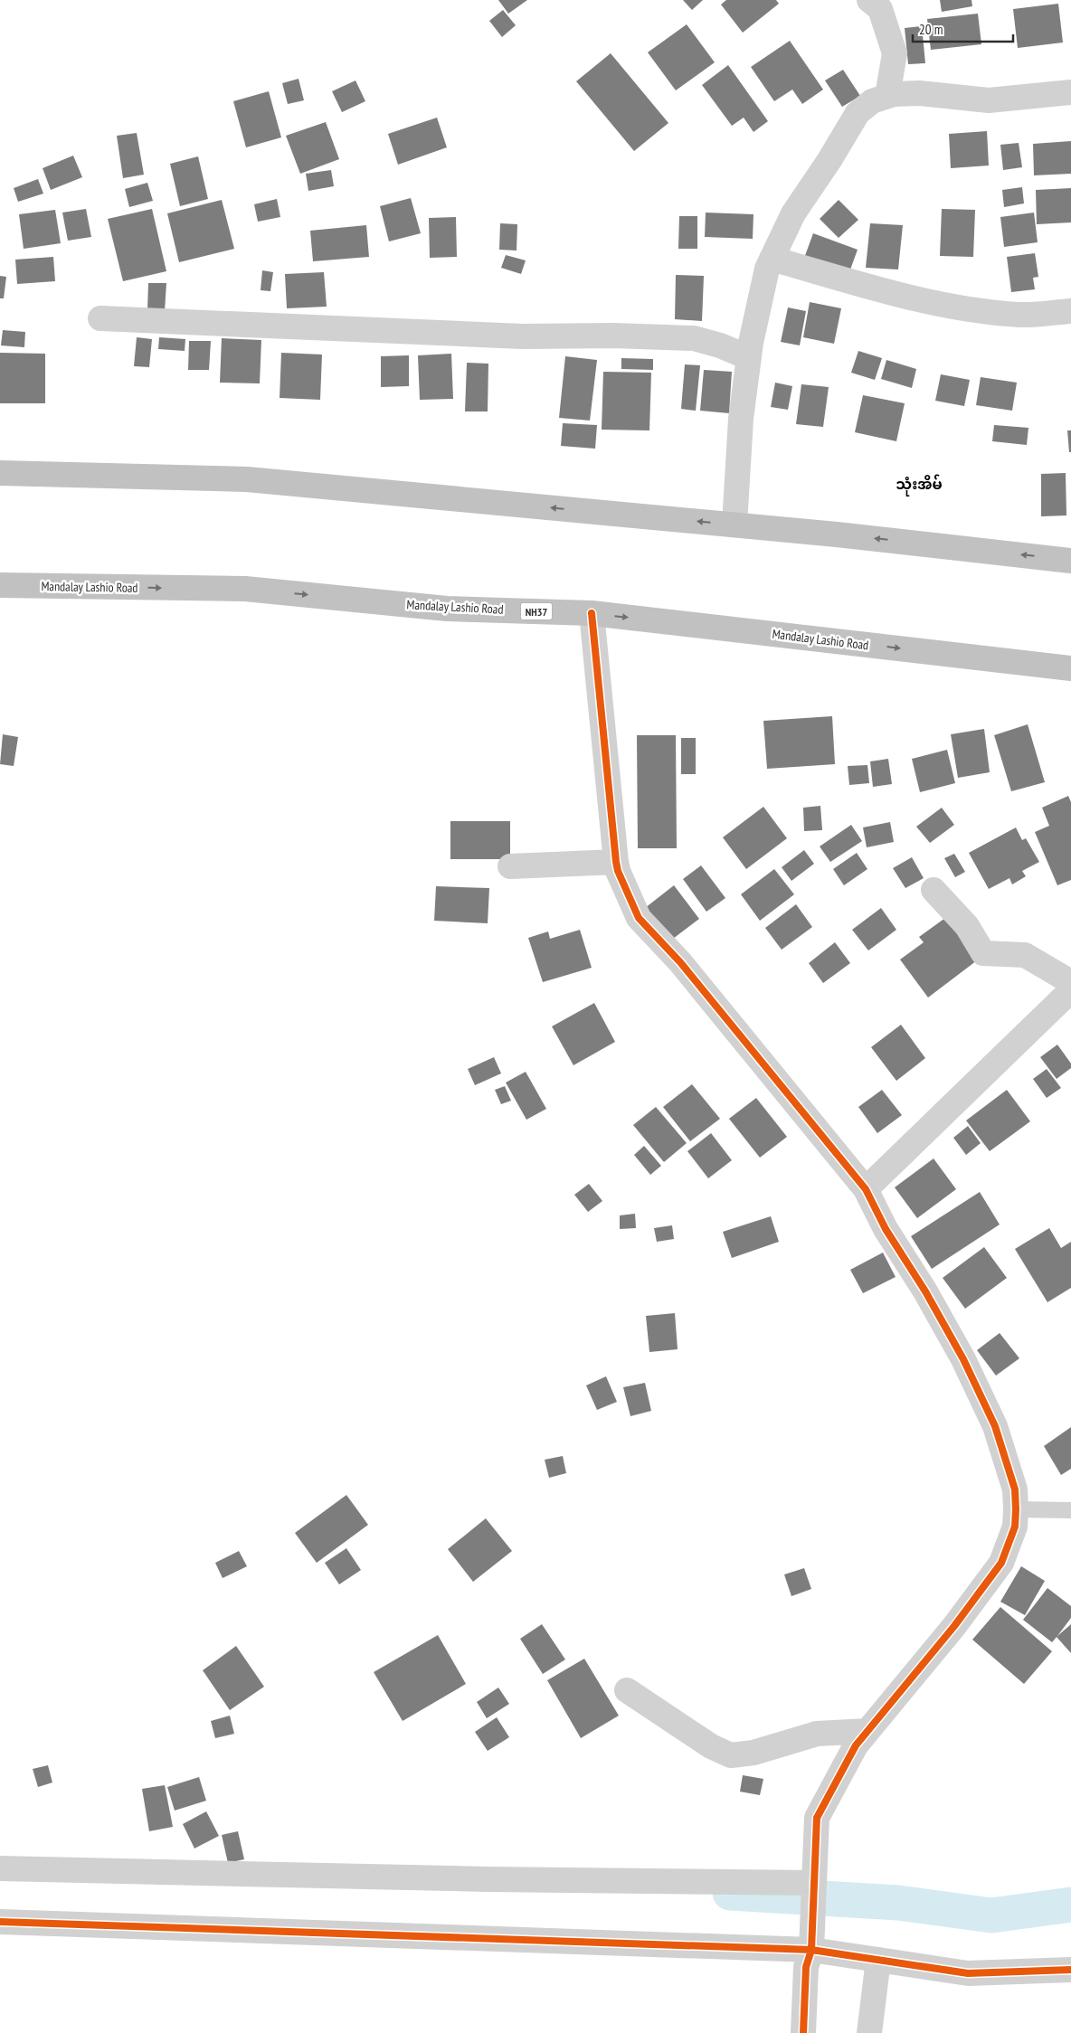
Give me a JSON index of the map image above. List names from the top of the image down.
{
  "streets": {
    "highway": ["Mandalay Lashio Road", "NH37"]
  },
  "districts": ["သုံးအိမ်"],
  "scale_bar": "20 m"
}
